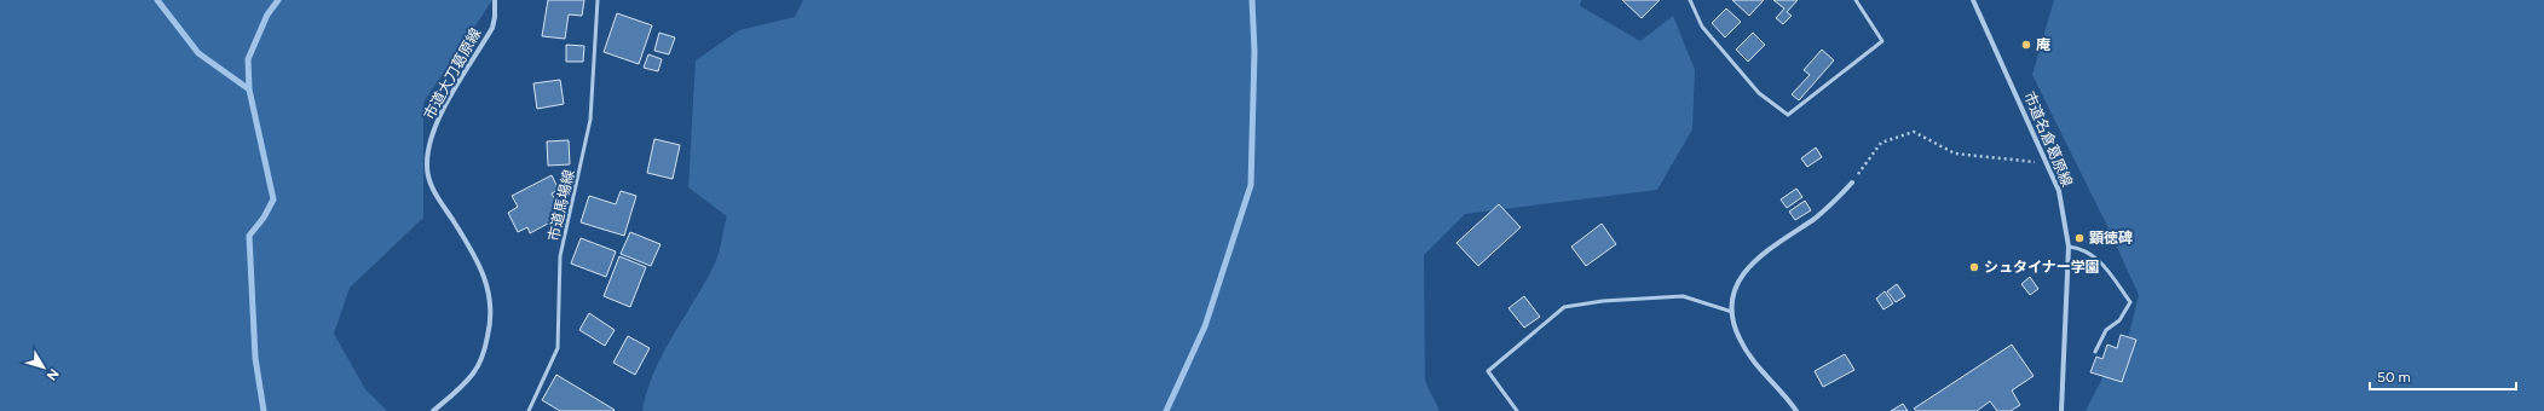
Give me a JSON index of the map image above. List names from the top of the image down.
{
  "streets": {
    "street": ["市道大刀葛原線", "市道名倉葛原線"],
    "lane": ["市道馬場線"]
  },
  "places": ["庵", "顕徳碑", "シュタイナー学園"],
  "scale_bar": "50 m",
  "north": "bottom right"
}
